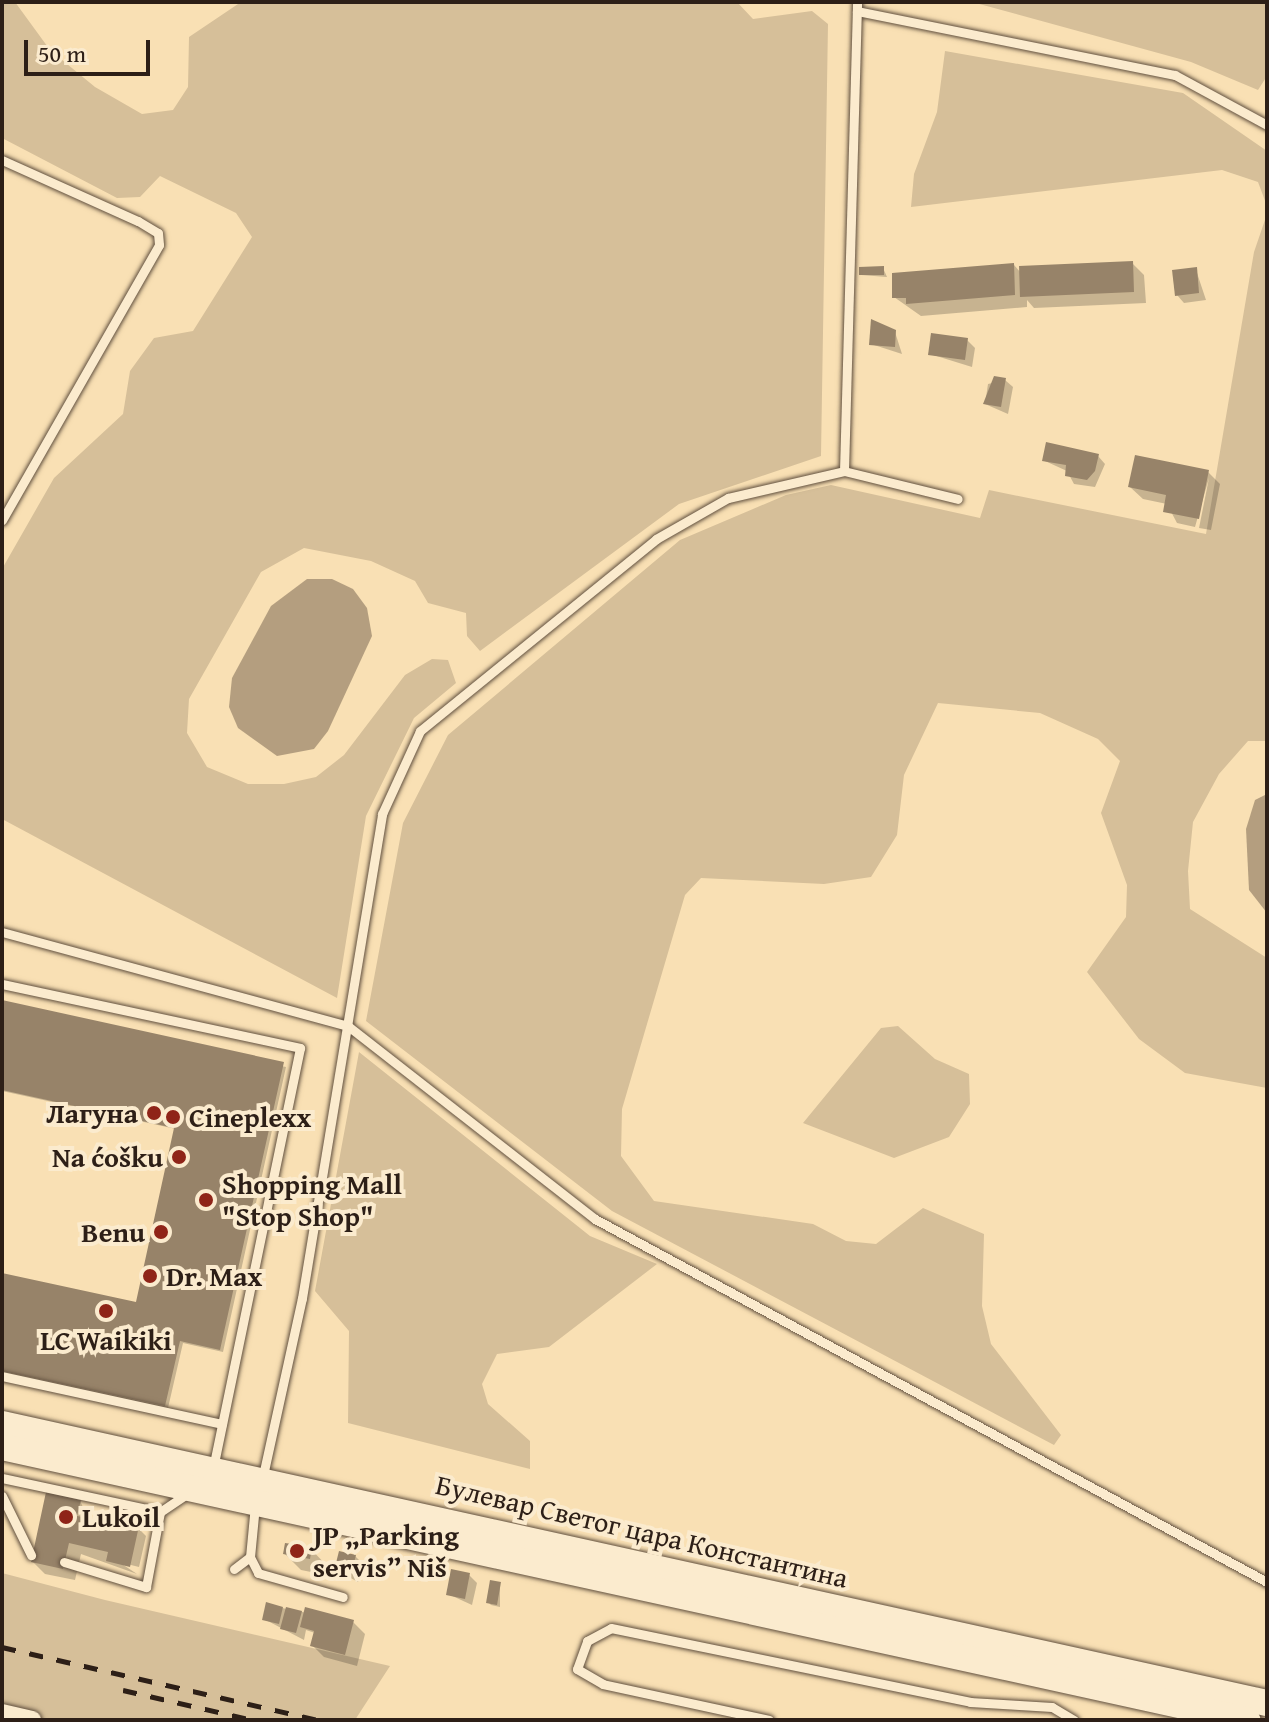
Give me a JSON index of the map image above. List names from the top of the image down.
{
  "streets": {
    "main road": ["Булевар Светог цара Константина"]
  },
  "places": [
    "Лагуна",
    "Cineplexx",
    "Na ćošku",
    "Shopping Mall \"Stop Shop\"",
    "Benu",
    "Dr. Max",
    "LC Waikiki",
    "Lukoil",
    "JP „Parking servis” Niš"
  ],
  "scale_bar": "50 m"
}
